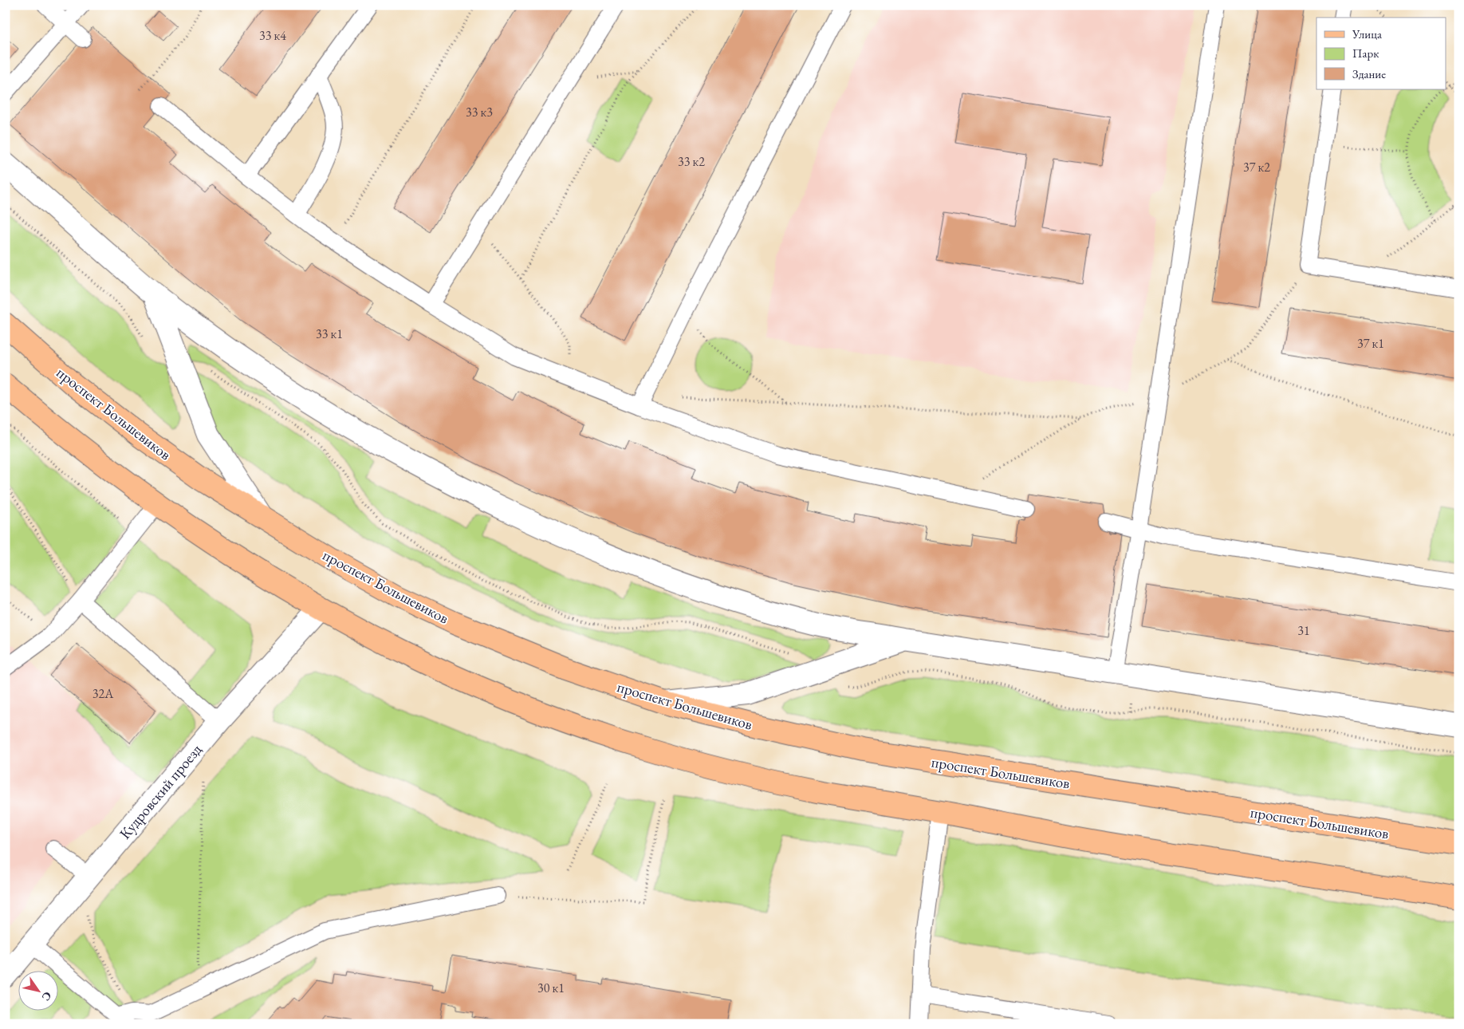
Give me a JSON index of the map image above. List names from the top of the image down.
{
  "streets": {
    "main road": ["проспект Большевиков"],
    "street": ["Кудровский проезд"]
  },
  "house_numbers": [
    "33 к4",
    "33 к3",
    "33 к2",
    "37 к2",
    "33 к1",
    "37 к1",
    "31",
    "32А",
    "30 к1"
  ],
  "legend": ["Улица", "Парк", "Здание"],
  "north": "bottom right"
}
